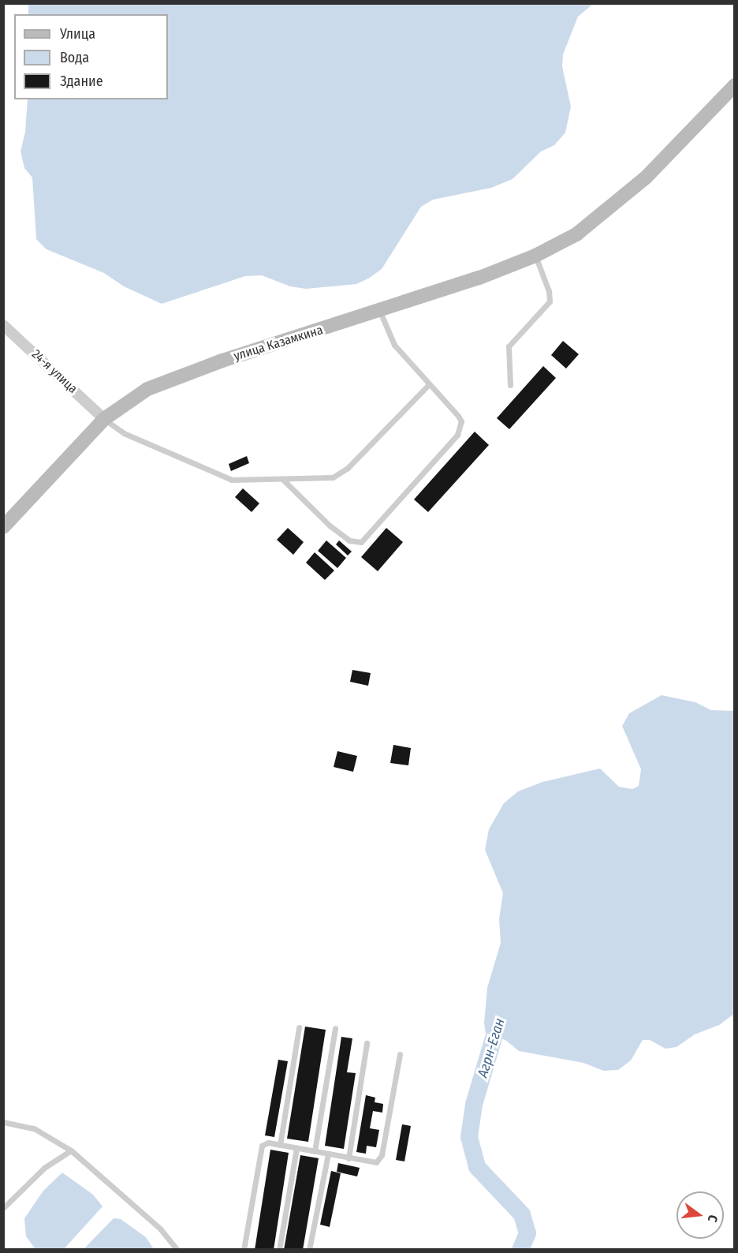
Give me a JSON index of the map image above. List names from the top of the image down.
{
  "streets": {
    "main road": ["улица Казамкина"],
    "street": ["24-я улица"]
  },
  "crossings": [
    ["улица Казамкина", "24-я улица"]
  ],
  "water": ["Агрн-Еган"],
  "legend": ["Улица", "Вода", "Здание"],
  "north": "right"
}
